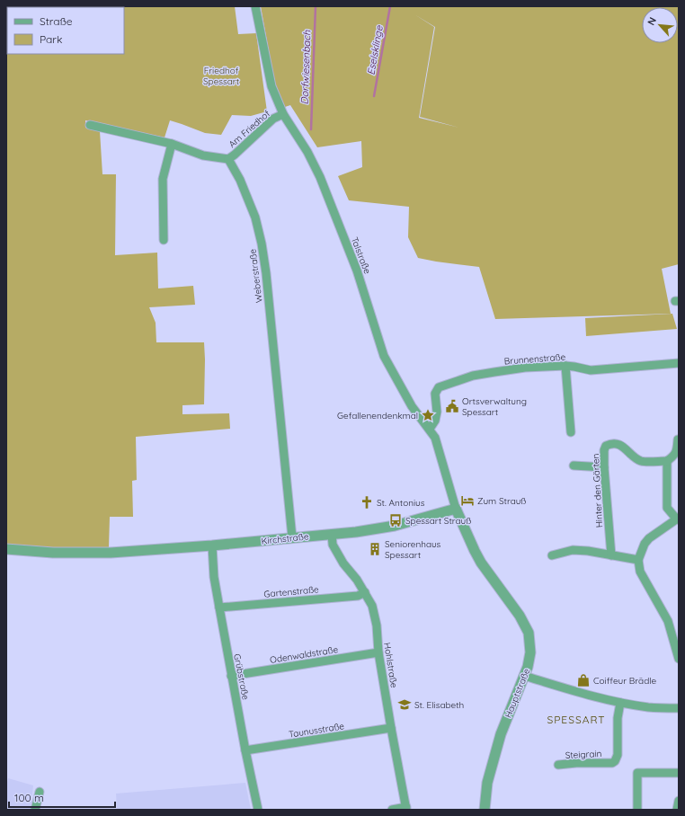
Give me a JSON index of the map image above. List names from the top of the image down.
{
  "streets": {
    "street": [
      "Am Friedhof",
      "Talstraße",
      "Weberstraße",
      "Brunnenstraße",
      "Hinter den Gärten",
      "Kirchstraße",
      "Gartenstraße",
      "Odenwaldstraße",
      "Hohlstraße",
      "Grübstraße",
      "Hauptstraße",
      "Taunusstraße",
      "Steigrain"
    ]
  },
  "crossings": [
    ["Am Friedhof", "Talstraße"],
    ["Am Friedhof", "Weberstraße"],
    ["Talstraße", "Brunnenstraße"],
    ["Talstraße", "Kirchstraße"],
    ["Talstraße", "Hauptstraße"],
    ["Weberstraße", "Kirchstraße"],
    ["Kirchstraße", "Hohlstraße"],
    ["Kirchstraße", "Grübstraße"],
    ["Kirchstraße", "Hauptstraße"],
    ["Gartenstraße", "Hohlstraße"],
    ["Gartenstraße", "Grübstraße"],
    ["Odenwaldstraße", "Hohlstraße"],
    ["Odenwaldstraße", "Grübstraße"],
    ["Hohlstraße", "Taunusstraße"],
    ["Grübstraße", "Taunusstraße"]
  ],
  "districts": ["SPESSART"],
  "water": ["Eselsklinge", "Dorfwiesenbach"],
  "parks": ["Friedhof Spessart"],
  "places": {
    "public building": ["Ortsverwaltung Spessart"],
    "place": ["Gefallenendenkmal"],
    "hotel": ["Zum Strauß"],
    "church": ["St. Antonius"],
    "bus stop": ["Spessart Strauß"],
    "building": ["Seniorenhaus Spessart"],
    "shop": ["Coiffeur Brädle"],
    "school or university": ["St. Elisabeth"]
  },
  "legend": ["Straße", "Park"],
  "scale_bar": "100 m",
  "north": "top left"
}
